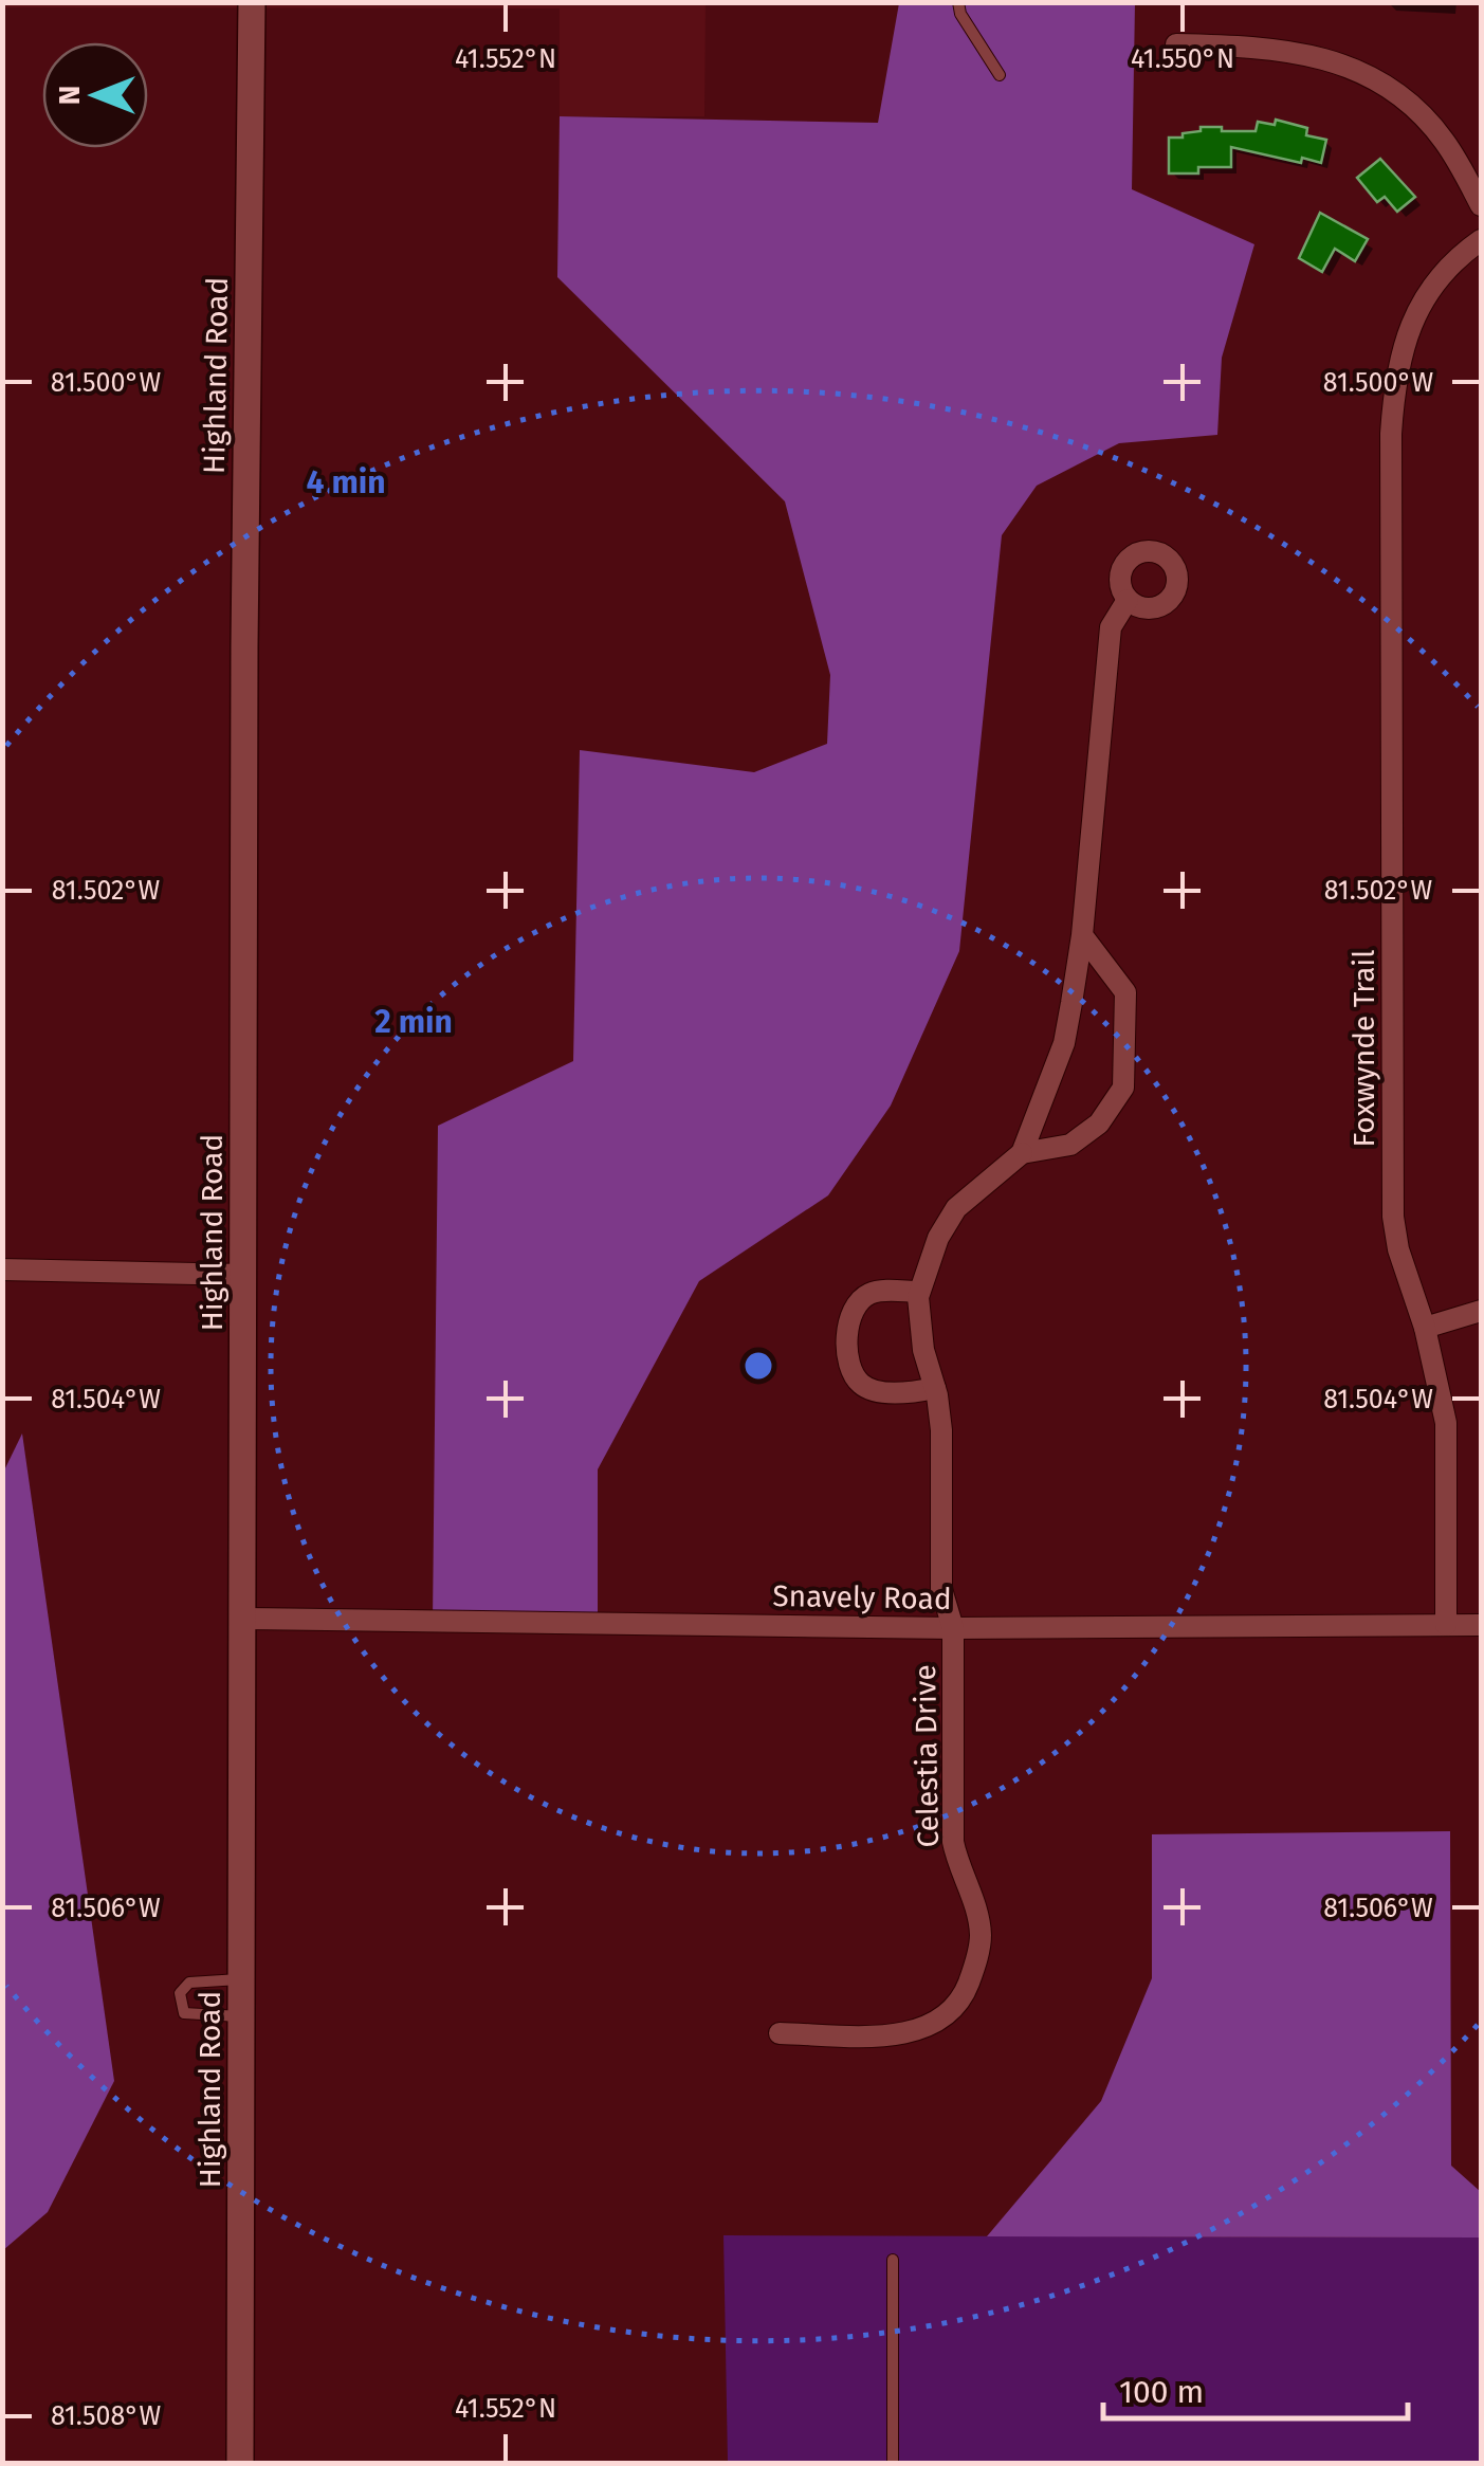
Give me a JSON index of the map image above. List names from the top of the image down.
{
  "streets": {
    "street": [
      "Highland Road",
      "Foxwynde Trail",
      "Snavely Road",
      "Celestia Drive"
    ]
  },
  "crossings": [
    ["Highland Road", "Snavely Road"],
    ["Foxwynde Trail", "Snavely Road"],
    ["Snavely Road", "Celestia Drive"]
  ],
  "scale_bar": "100 m",
  "north": "left",
  "coordinates": [
    "41.552°N",
    "41.550°N",
    "81.500°W",
    "81.502°W",
    "81.504°W",
    "81.506°W",
    "81.508°W"
  ],
  "rings": ["4 min", "2 min"]
}
